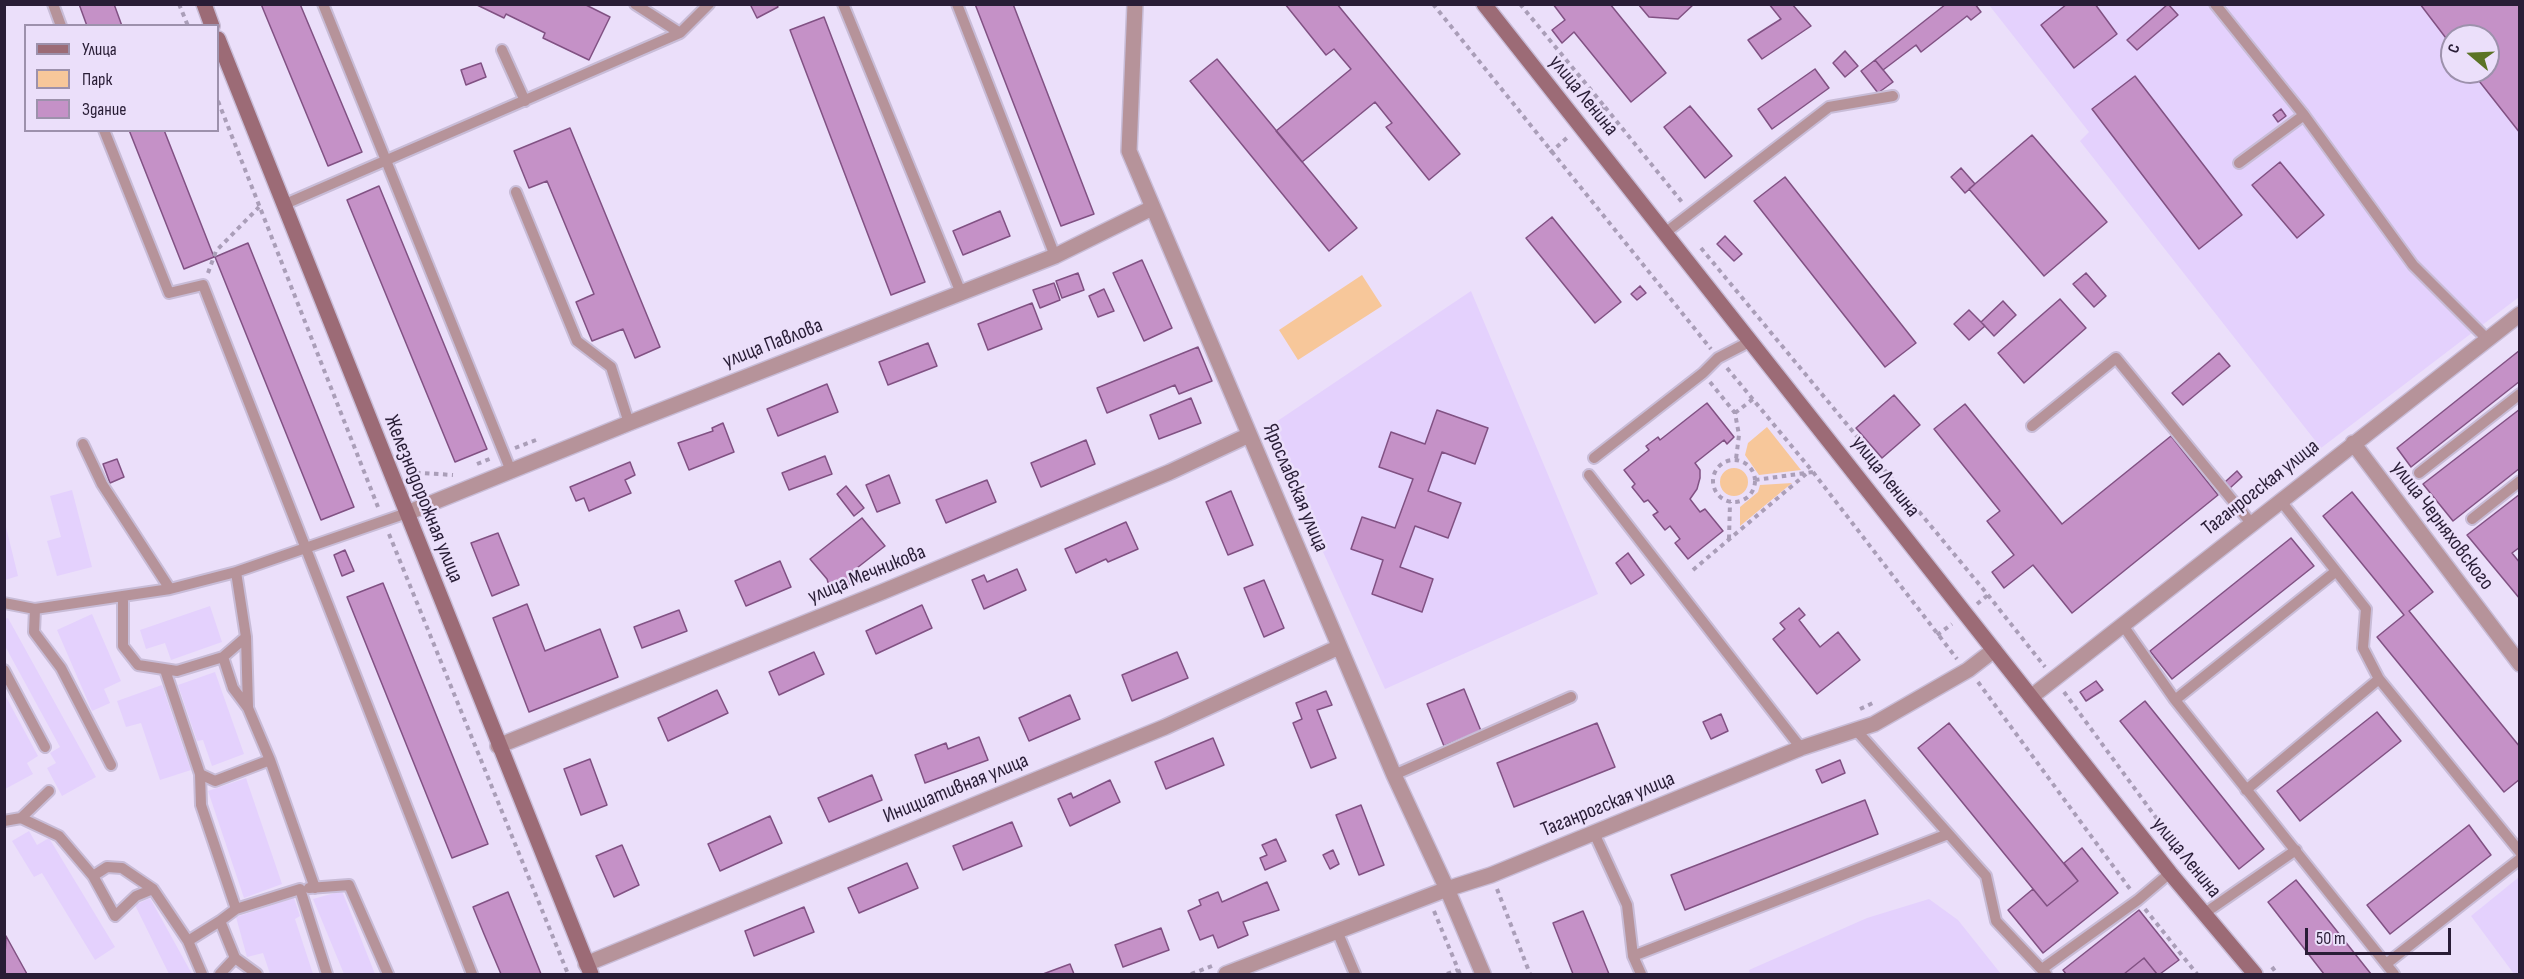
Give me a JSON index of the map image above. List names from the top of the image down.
{
  "streets": {
    "street": [
      "улица Ленина",
      "улица Павлова",
      "Ярославская улица",
      "Таганрогская улица",
      "Железнодорожная улица",
      "улица Черняховского",
      "улица Мечникова",
      "Инициативная улица"
    ]
  },
  "crossings": [
    ["улица Ленина", "Таганрогская улица"],
    ["улица Павлова", "Ярославская улица"],
    ["улица Павлова", "Железнодорожная улица"],
    ["Ярославская улица", "Таганрогская улица"],
    ["Ярославская улица", "улица Мечникова"],
    ["Ярославская улица", "Инициативная улица"],
    ["Таганрогская улица", "улица Черняховского"],
    ["Железнодорожная улица", "улица Мечникова"],
    ["Железнодорожная улица", "Инициативная улица"]
  ],
  "legend": ["Улица", "Парк", "Здание"],
  "scale_bar": "50 m",
  "north": "left"
}
